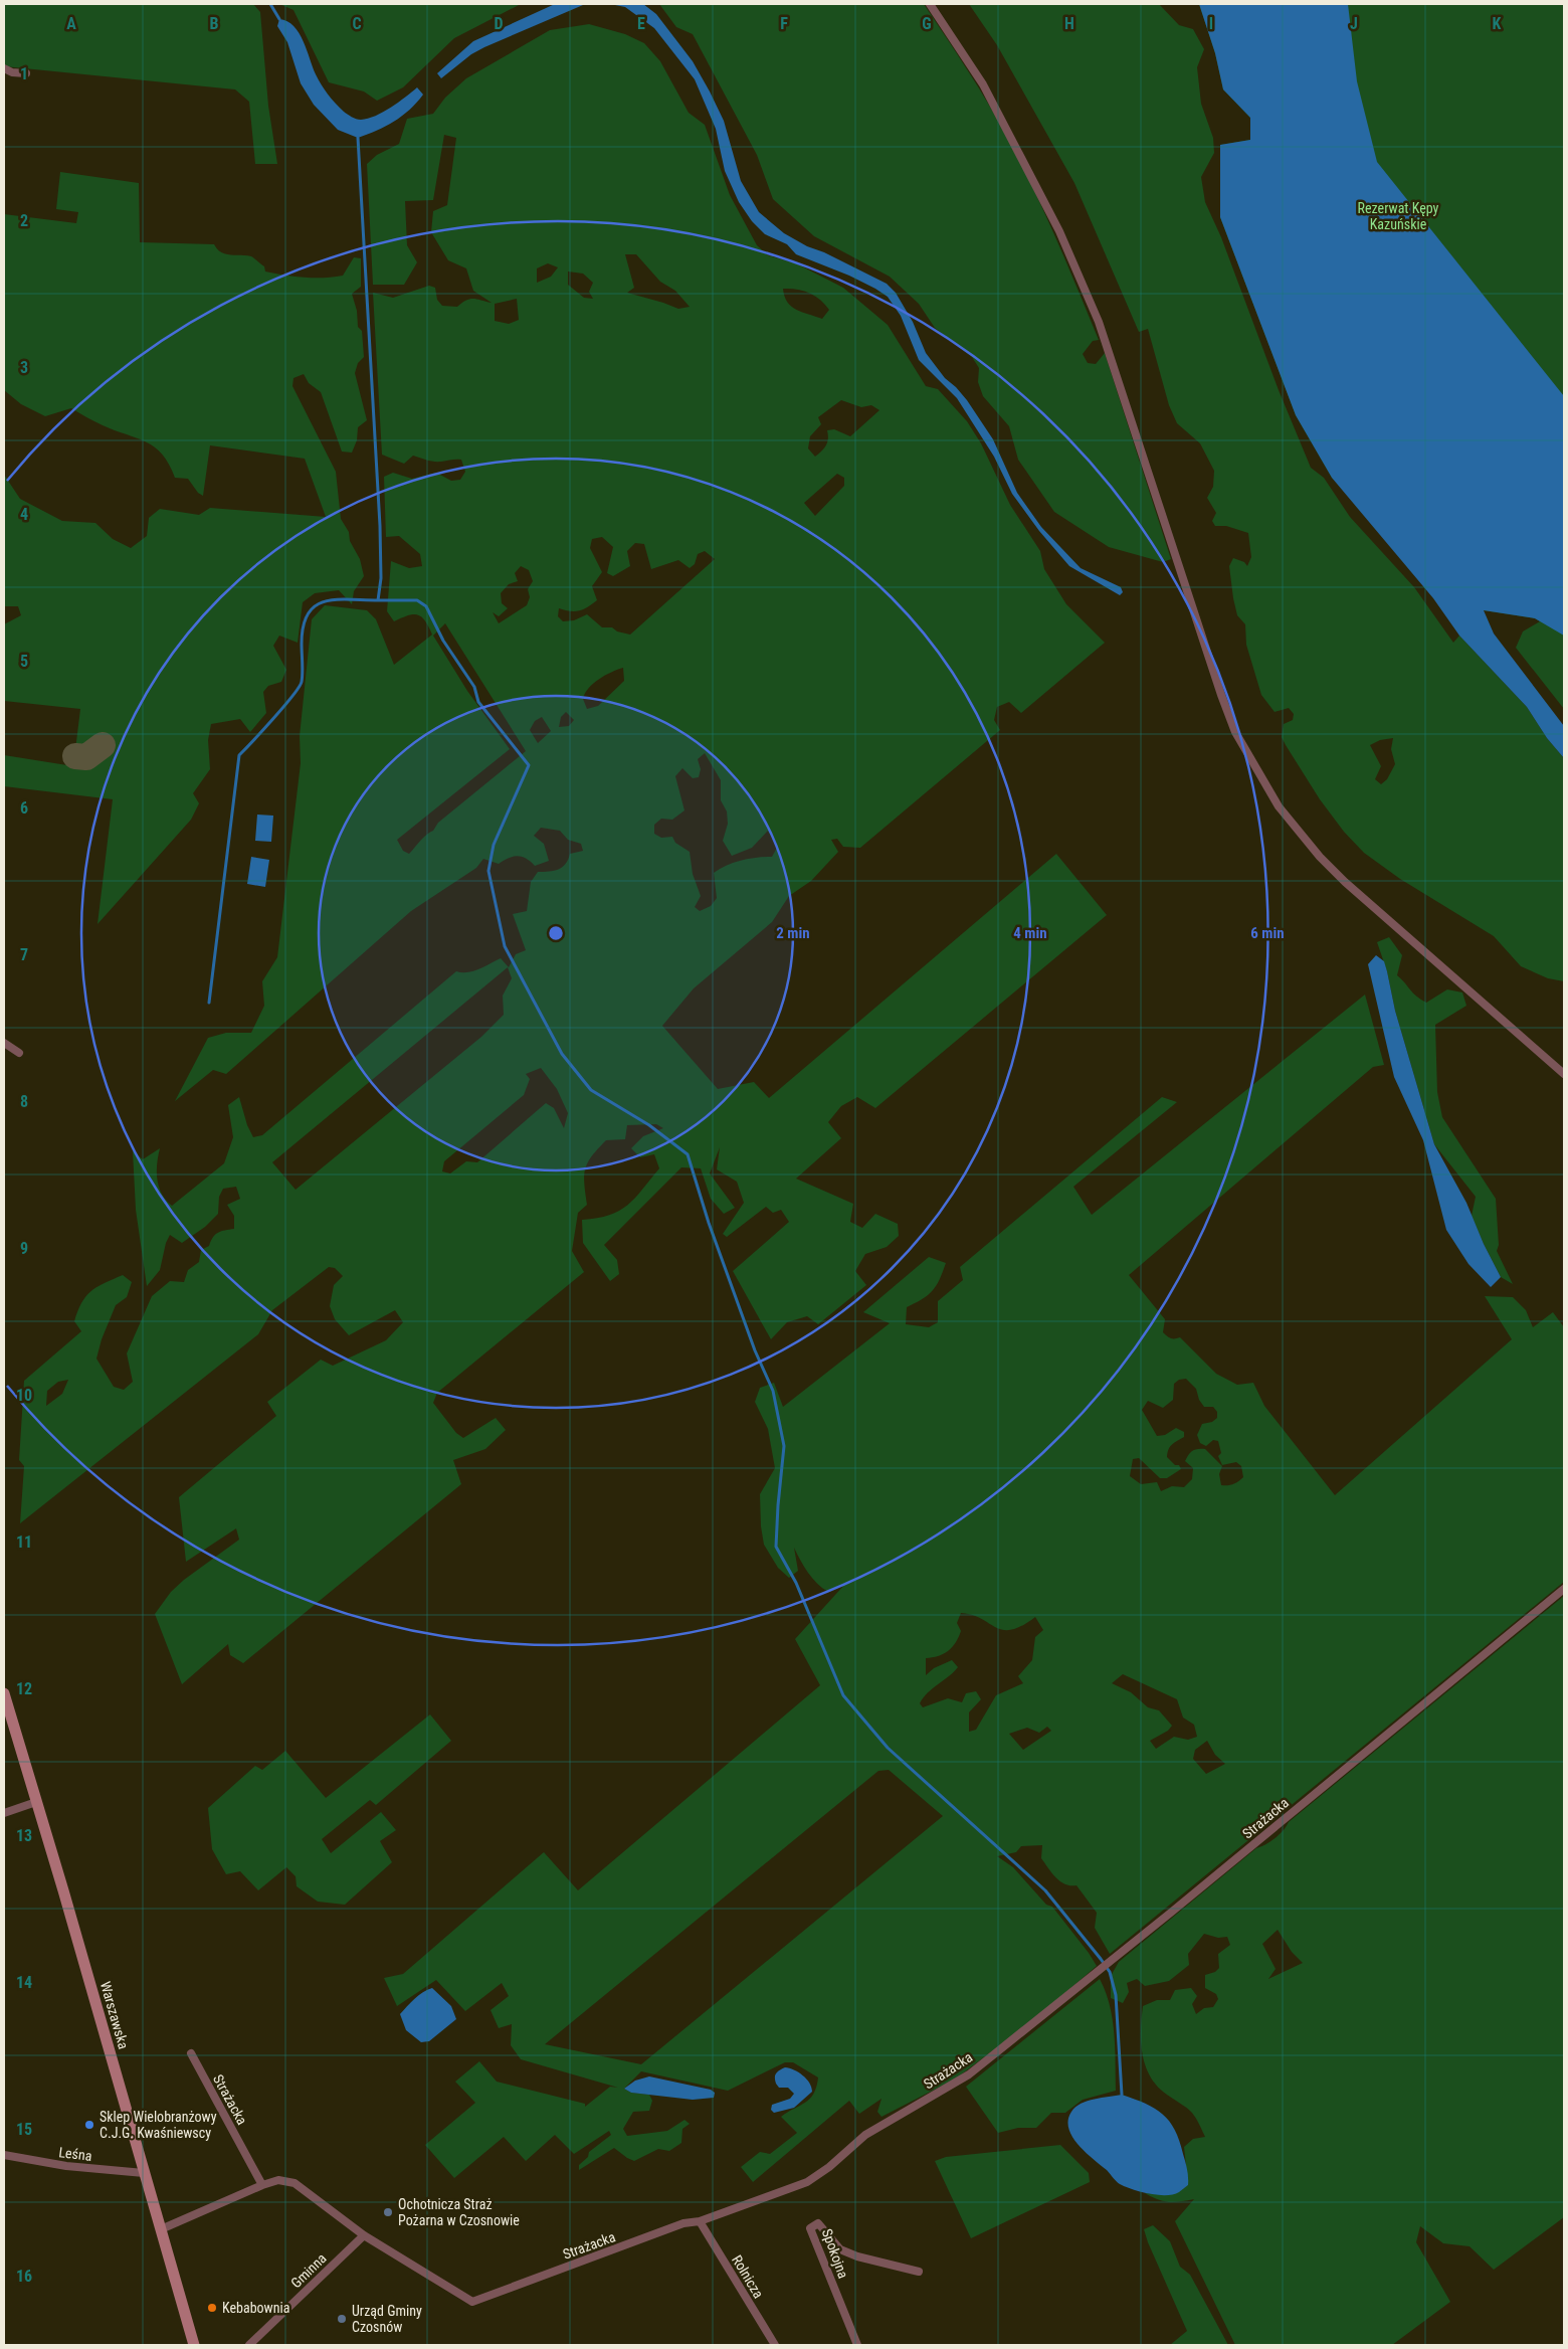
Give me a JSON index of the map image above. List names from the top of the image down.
{
  "streets": {
    "street": [
      "Strażacka",
      "Warszawska",
      "Leśna",
      "Spokojna",
      "Gminna",
      "Rolnicza"
    ]
  },
  "crossings": [
    ["Strażacka", "Warszawska"],
    ["Strażacka", "Gminna"],
    ["Strażacka", "Rolnicza"],
    ["Warszawska", "Leśna"]
  ],
  "parks": ["Rezerwat Kępy Kazuńskie"],
  "places": [
    "Sklep Wielobranżowy C.J.G. Kwaśniewscy",
    "Ochotnicza Straż Pożarna w Czosnowie",
    "Kebabownia",
    "Urząd Gminy Czosnów"
  ],
  "grid": {
    "columns": [
      "A",
      "B",
      "C",
      "D",
      "E",
      "F",
      "G",
      "H",
      "I",
      "J",
      "K"
    ],
    "rows": [
      "1",
      "2",
      "3",
      "4",
      "5",
      "6",
      "7",
      "8",
      "9",
      "10",
      "11",
      "12",
      "13",
      "14",
      "15",
      "16"
    ]
  },
  "rings": ["2 min", "4 min", "6 min"]
}
